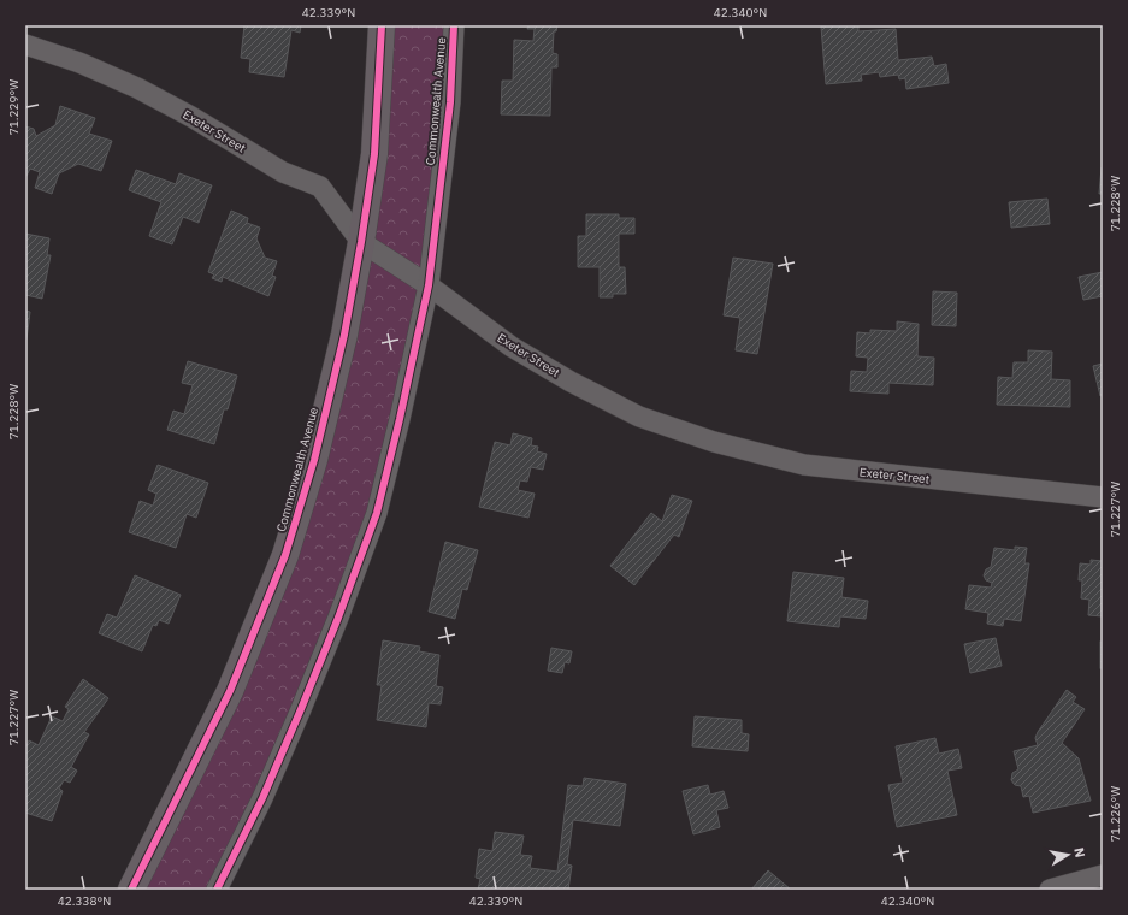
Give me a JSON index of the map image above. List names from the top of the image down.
{
  "streets": {
    "main road": ["Commonwealth Avenue"],
    "street": ["Exeter Street"]
  },
  "crossings": [
    ["Commonwealth Avenue", "Exeter Street"]
  ],
  "north": "right",
  "coordinates": [
    "42.339°N",
    "42.340°N",
    "71.229°W",
    "71.228°W",
    "71.227°W",
    "71.226°W",
    "42.338°N"
  ]
}
